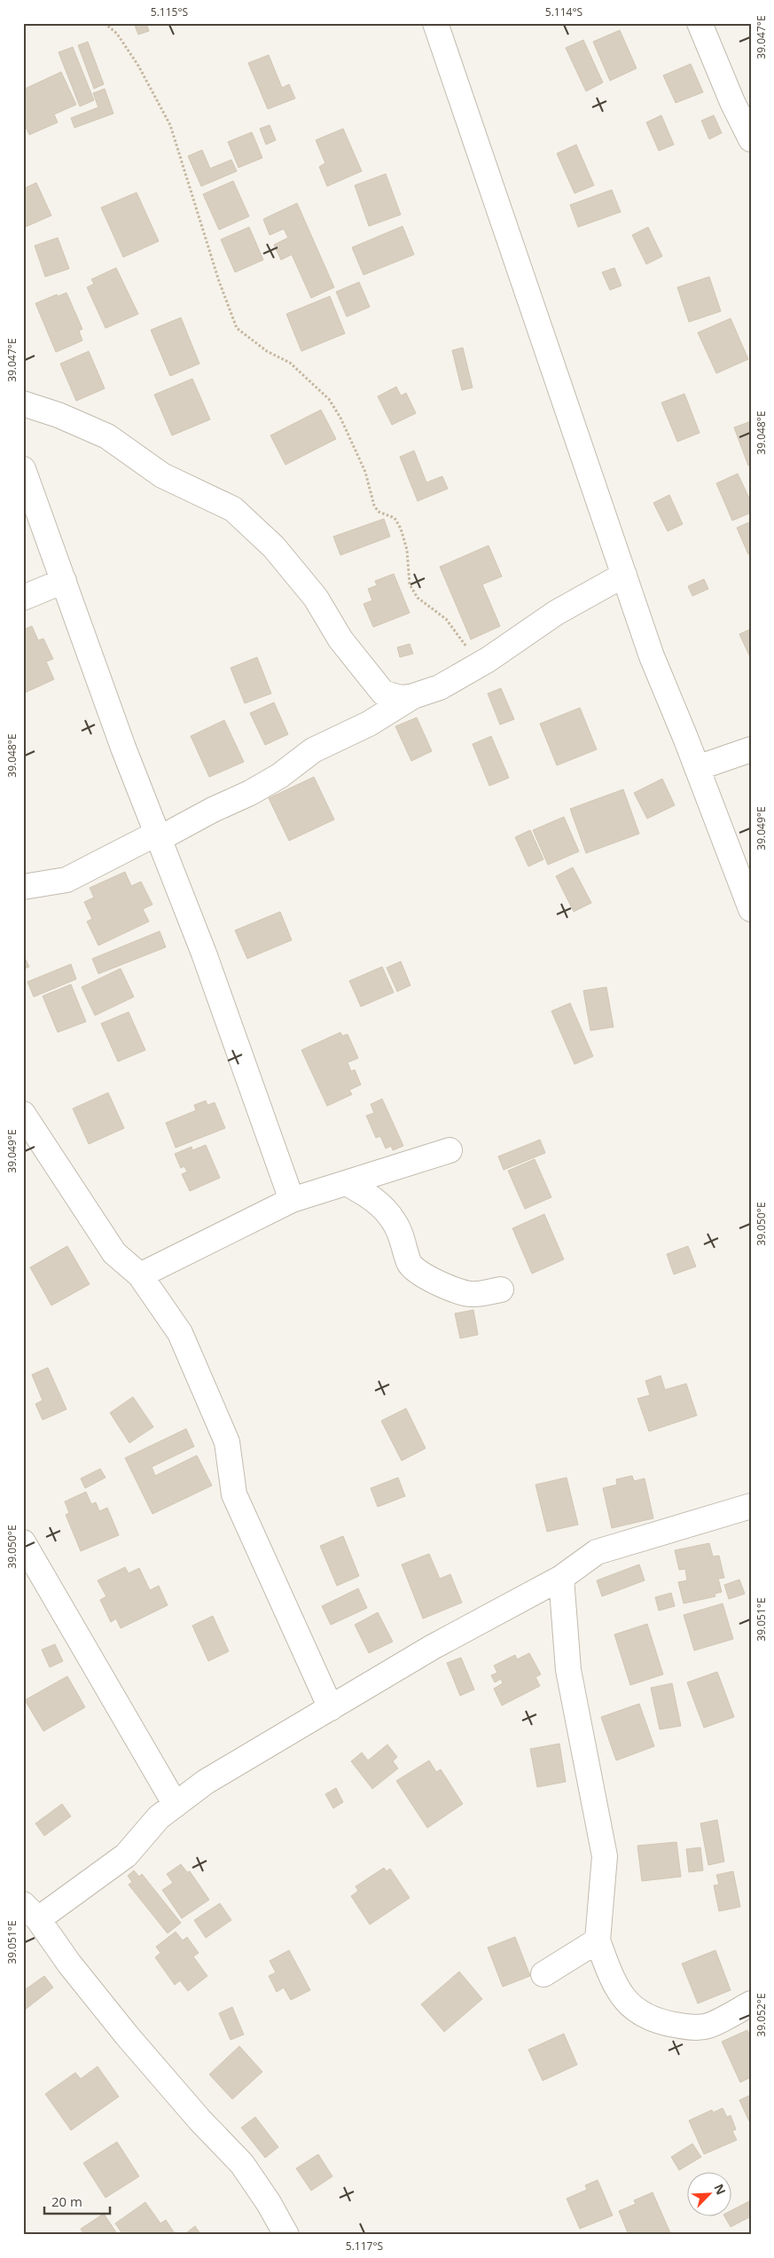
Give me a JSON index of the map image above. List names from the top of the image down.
{
  "scale_bar": "20 m",
  "north": "top right",
  "coordinates": [
    "5.115°S",
    "5.114°S",
    "39.047°E",
    "39.048°E",
    "39.049°E",
    "39.050°E",
    "39.051°E",
    "39.052°E",
    "5.117°S"
  ]
}
